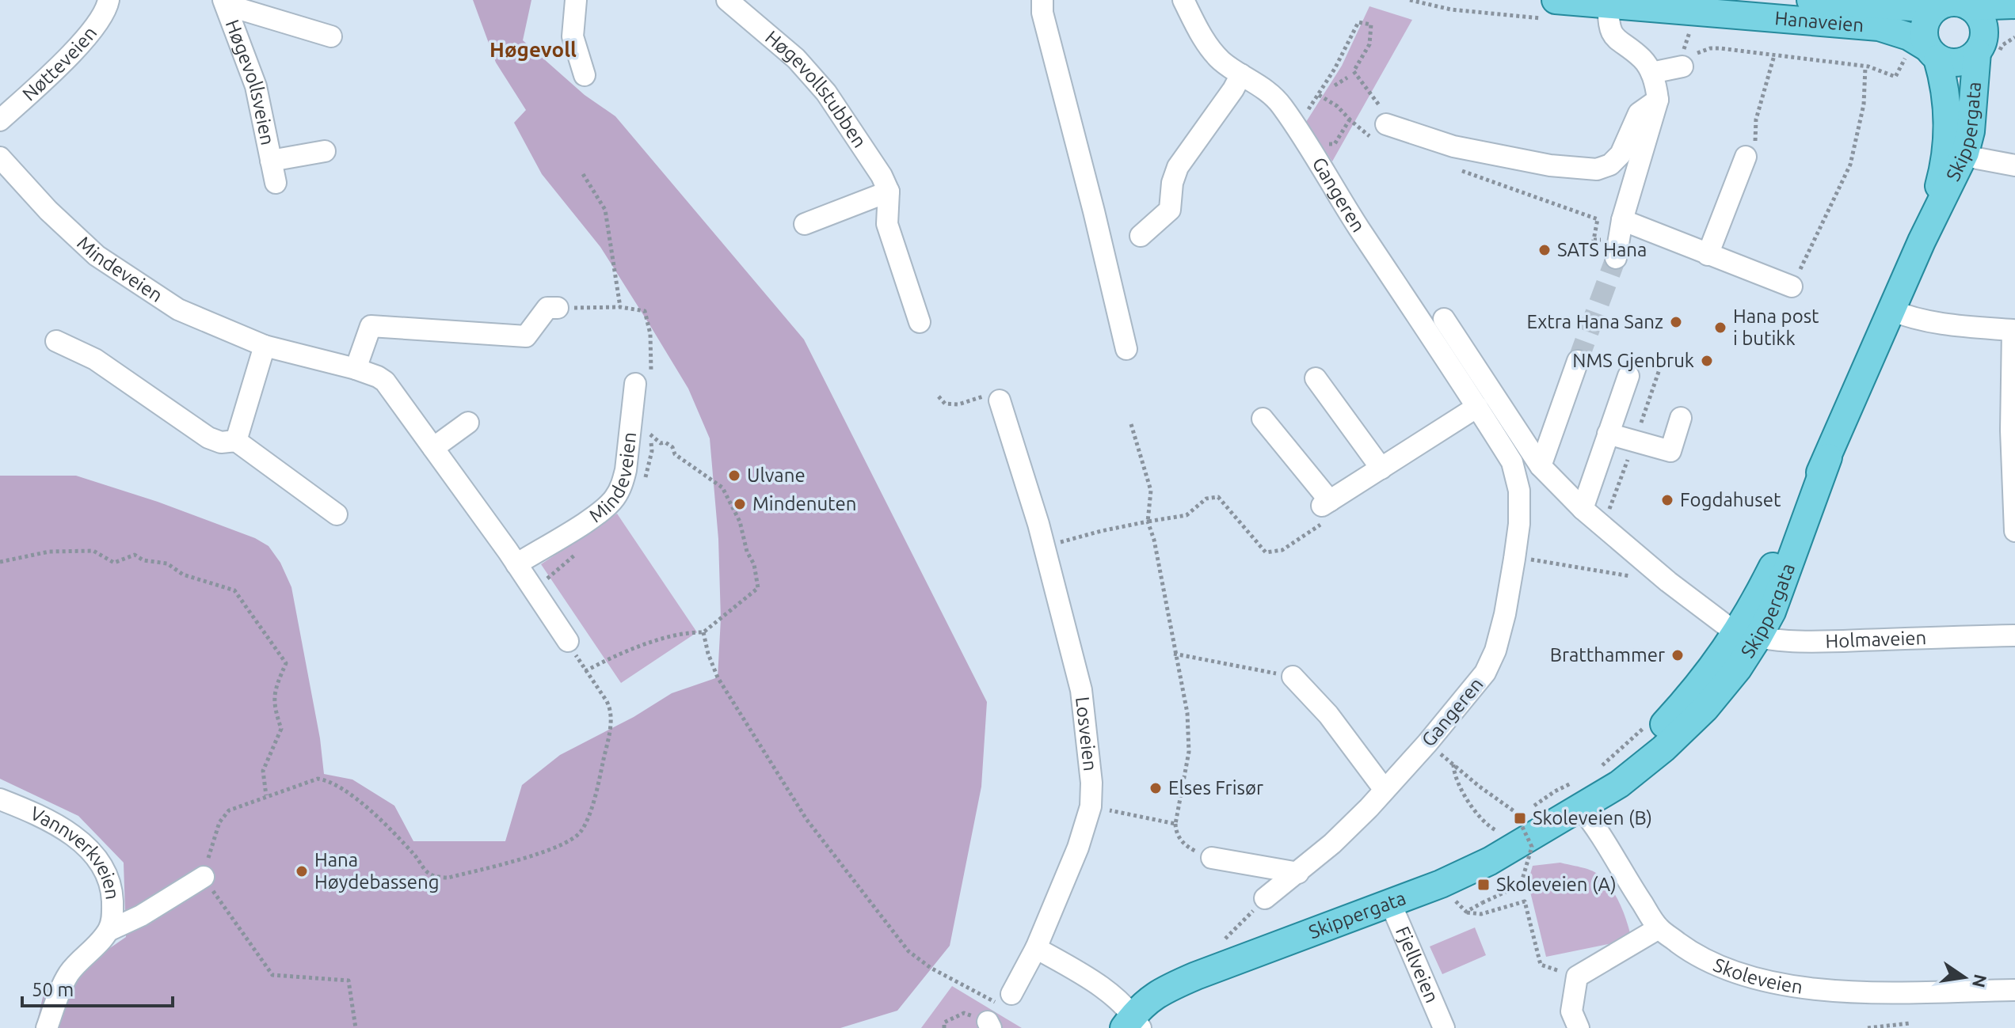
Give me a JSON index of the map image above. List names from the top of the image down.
{
  "streets": {
    "main road": ["Hanaveien", "Skippergata"],
    "street": [
      "Nøtteveien",
      "Høgevollsveien",
      "Høgevollstubben",
      "Gangeren",
      "Mindeveien",
      "Holmaveien",
      "Losveien",
      "Vannverkveien",
      "Fjellveien",
      "Skoleveien"
    ]
  },
  "crossings": [
    ["Hanaveien", "Skippergata"],
    ["Skippergata", "Holmaveien"],
    ["Skippergata", "Fjellveien"],
    ["Skippergata", "Skoleveien"]
  ],
  "districts": ["Høgevoll"],
  "places": {
    "other": [
      "SATS Hana",
      "Extra Hana Sanz",
      "Hana post i butikk",
      "NMS Gjenbruk",
      "Ulvane",
      "Fogdahuset",
      "Mindenuten",
      "Bratthammer",
      "Elses Frisør",
      "Hana Høydebasseng"
    ],
    "transit": ["Skoleveien (B)", "Skoleveien (A)"]
  },
  "scale_bar": "50 m",
  "north": "right"
}
